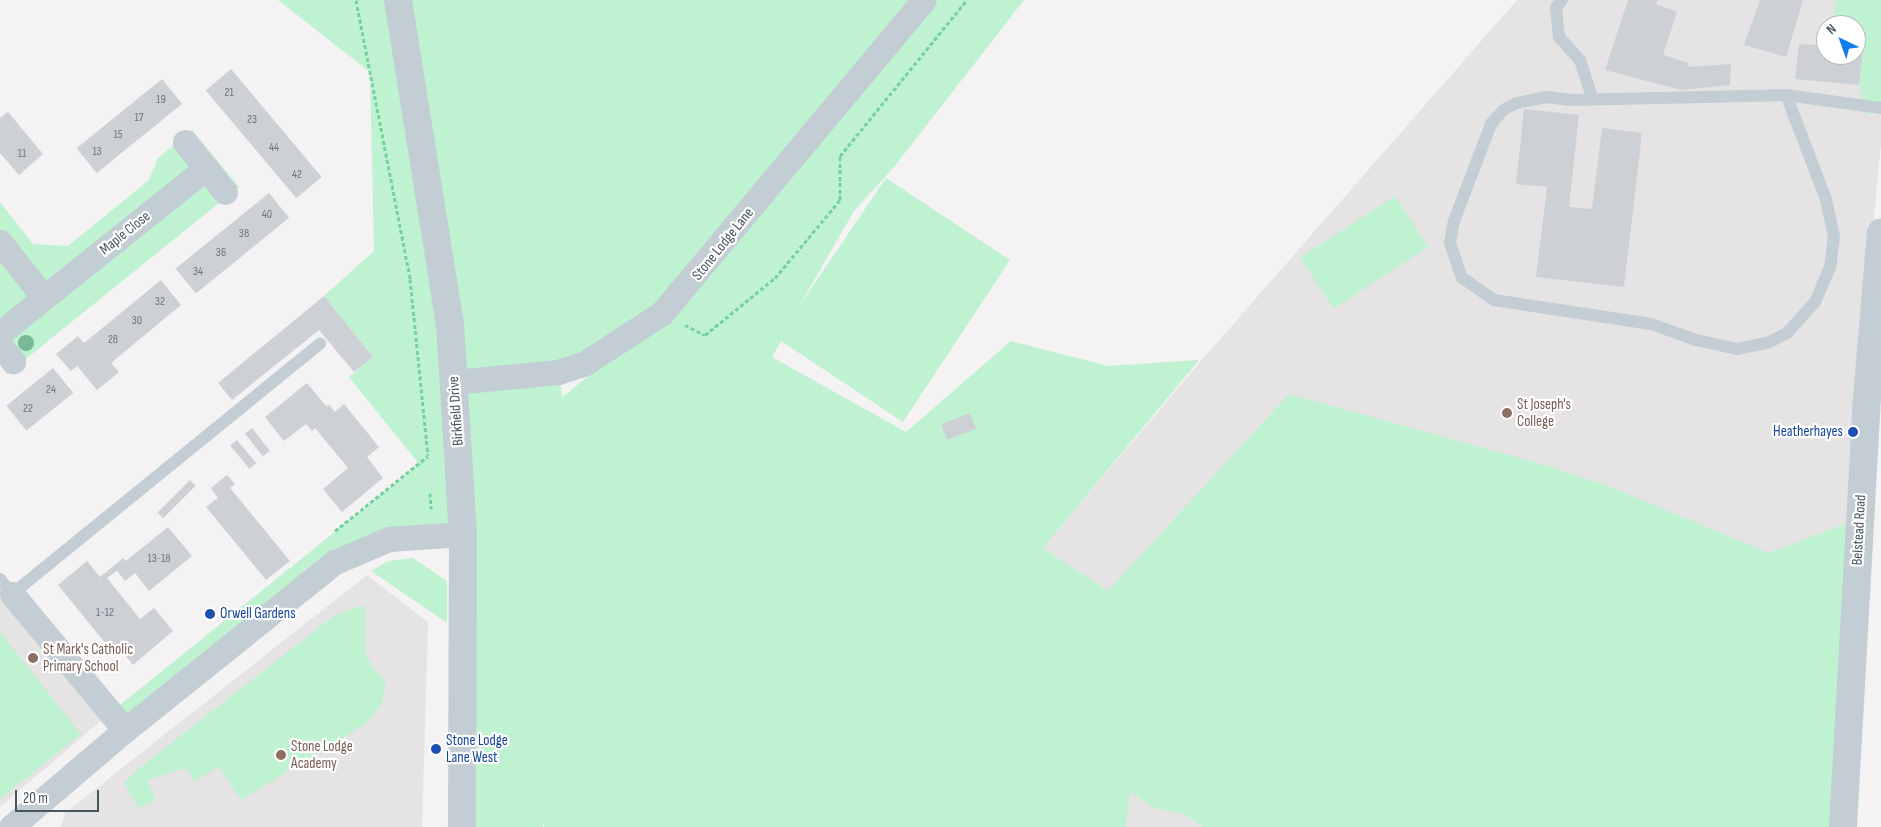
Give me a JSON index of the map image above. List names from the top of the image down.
{
  "streets": {
    "street": [
      "Maple Close",
      "Stone Lodge Lane",
      "Birkfield Drive",
      "Belstead Road"
    ]
  },
  "crossings": [
    ["Stone Lodge Lane", "Birkfield Drive"]
  ],
  "places": [
    "St Joseph's College",
    "Heatherhayes",
    "Orwell Gardens",
    "St Mark's Catholic Primary School",
    "Stone Lodge Lane West",
    "Stone Lodge Academy"
  ],
  "house_numbers": [
    "21",
    "19",
    "17",
    "23",
    "15",
    "44",
    "13",
    "11",
    "42",
    "40",
    "38",
    "36",
    "34",
    "32",
    "30",
    "28",
    "24",
    "22",
    "13-18",
    "1-12"
  ],
  "scale_bar": "20 m",
  "north": "top left"
}
